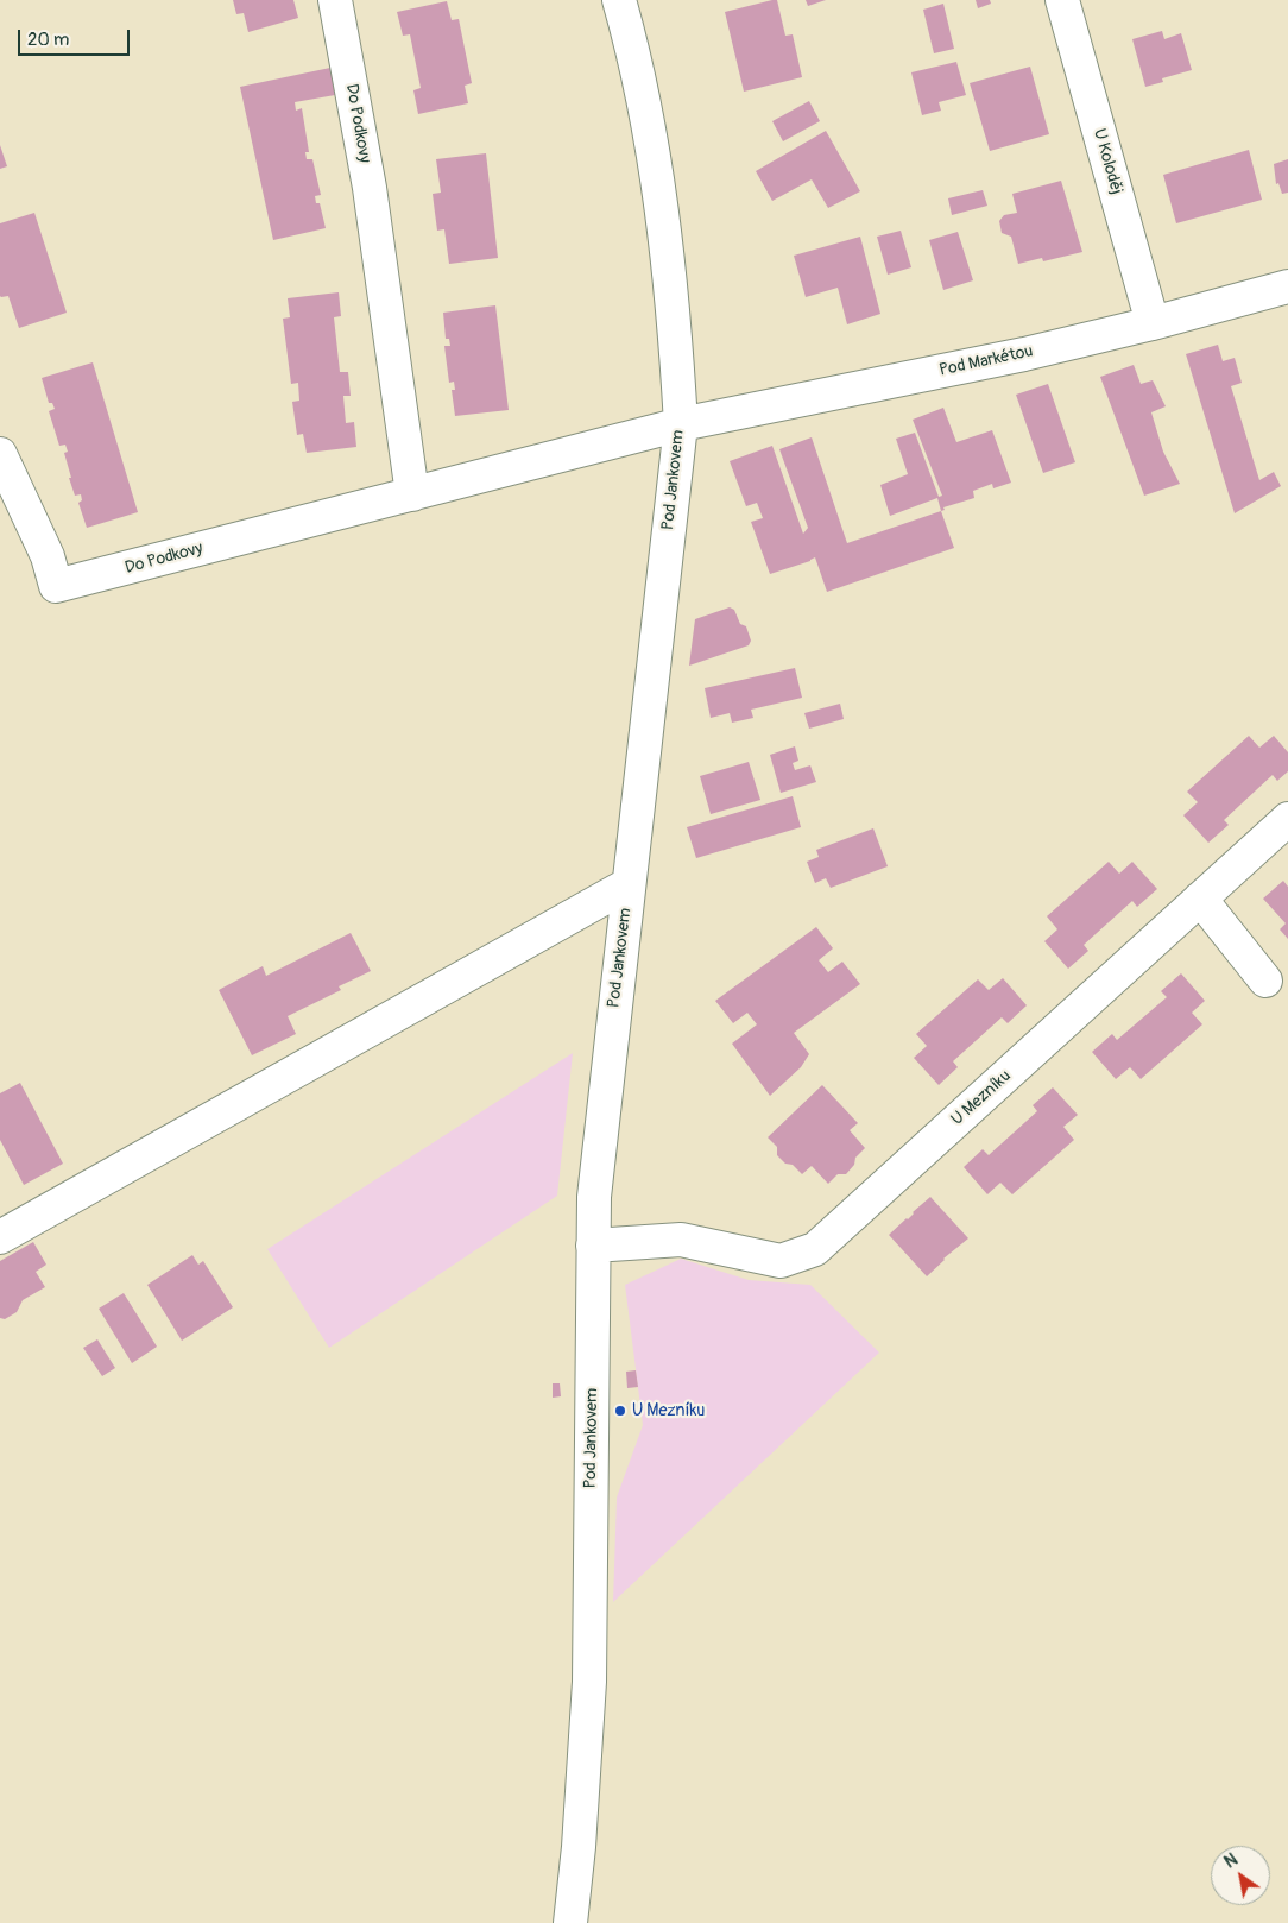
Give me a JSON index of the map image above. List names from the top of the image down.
{
  "streets": {
    "street": [
      "Do Podkovy",
      "U Koloděj",
      "Pod Markétou",
      "Pod Jankovem",
      "U Mezníku"
    ]
  },
  "crossings": [
    ["Do Podkovy", "Pod Markétou"],
    ["Do Podkovy", "Pod Jankovem"],
    ["U Koloděj", "Pod Markétou"],
    ["Pod Markétou", "Pod Jankovem"],
    ["Pod Jankovem", "U Mezníku"]
  ],
  "places": ["U Mezníku"],
  "scale_bar": "20 m",
  "north": "top left"
}
